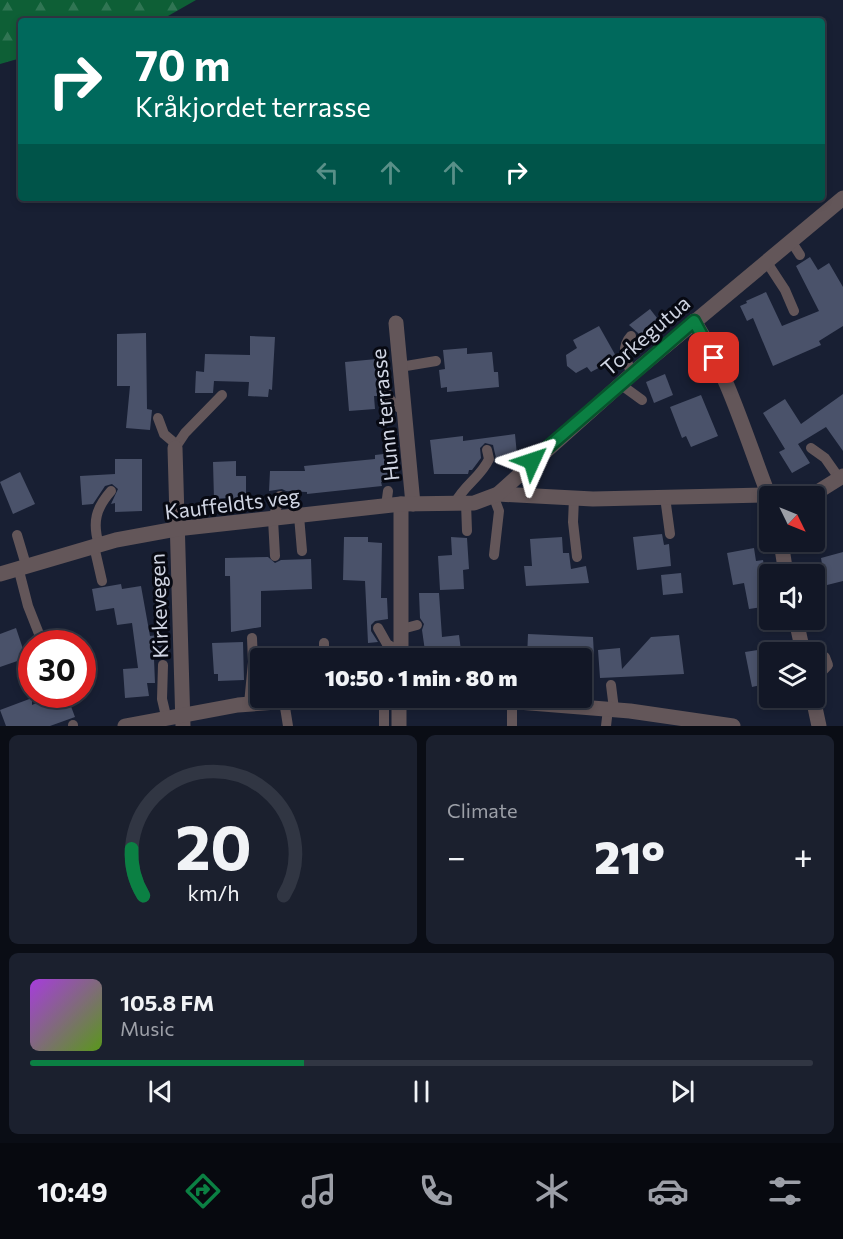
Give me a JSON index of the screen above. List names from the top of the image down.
{
  "streets": {
    "street": [
      "Torkegutua",
      "Hunn terrasse",
      "Kauffeldts veg",
      "Kirkevegen"
    ]
  },
  "crossings": [
    ["Torkegutua", "Kauffeldts veg"],
    ["Hunn terrasse", "Kauffeldts veg"],
    ["Kauffeldts veg", "Kirkevegen"]
  ],
  "north": "bottom right",
  "page": {
    "turn": ["70 m", "Kråkjordet terrasse"],
    "limit": "30",
    "trip": "10:50 · 1 min · 80 m",
    "tile": "Climate",
    "heat": ["−", "21°", "+"],
    "song": ["105.8 FM", "Music"],
    "tabs": "10:49",
    "gauge": ["20", "km/h"]
  }
}
